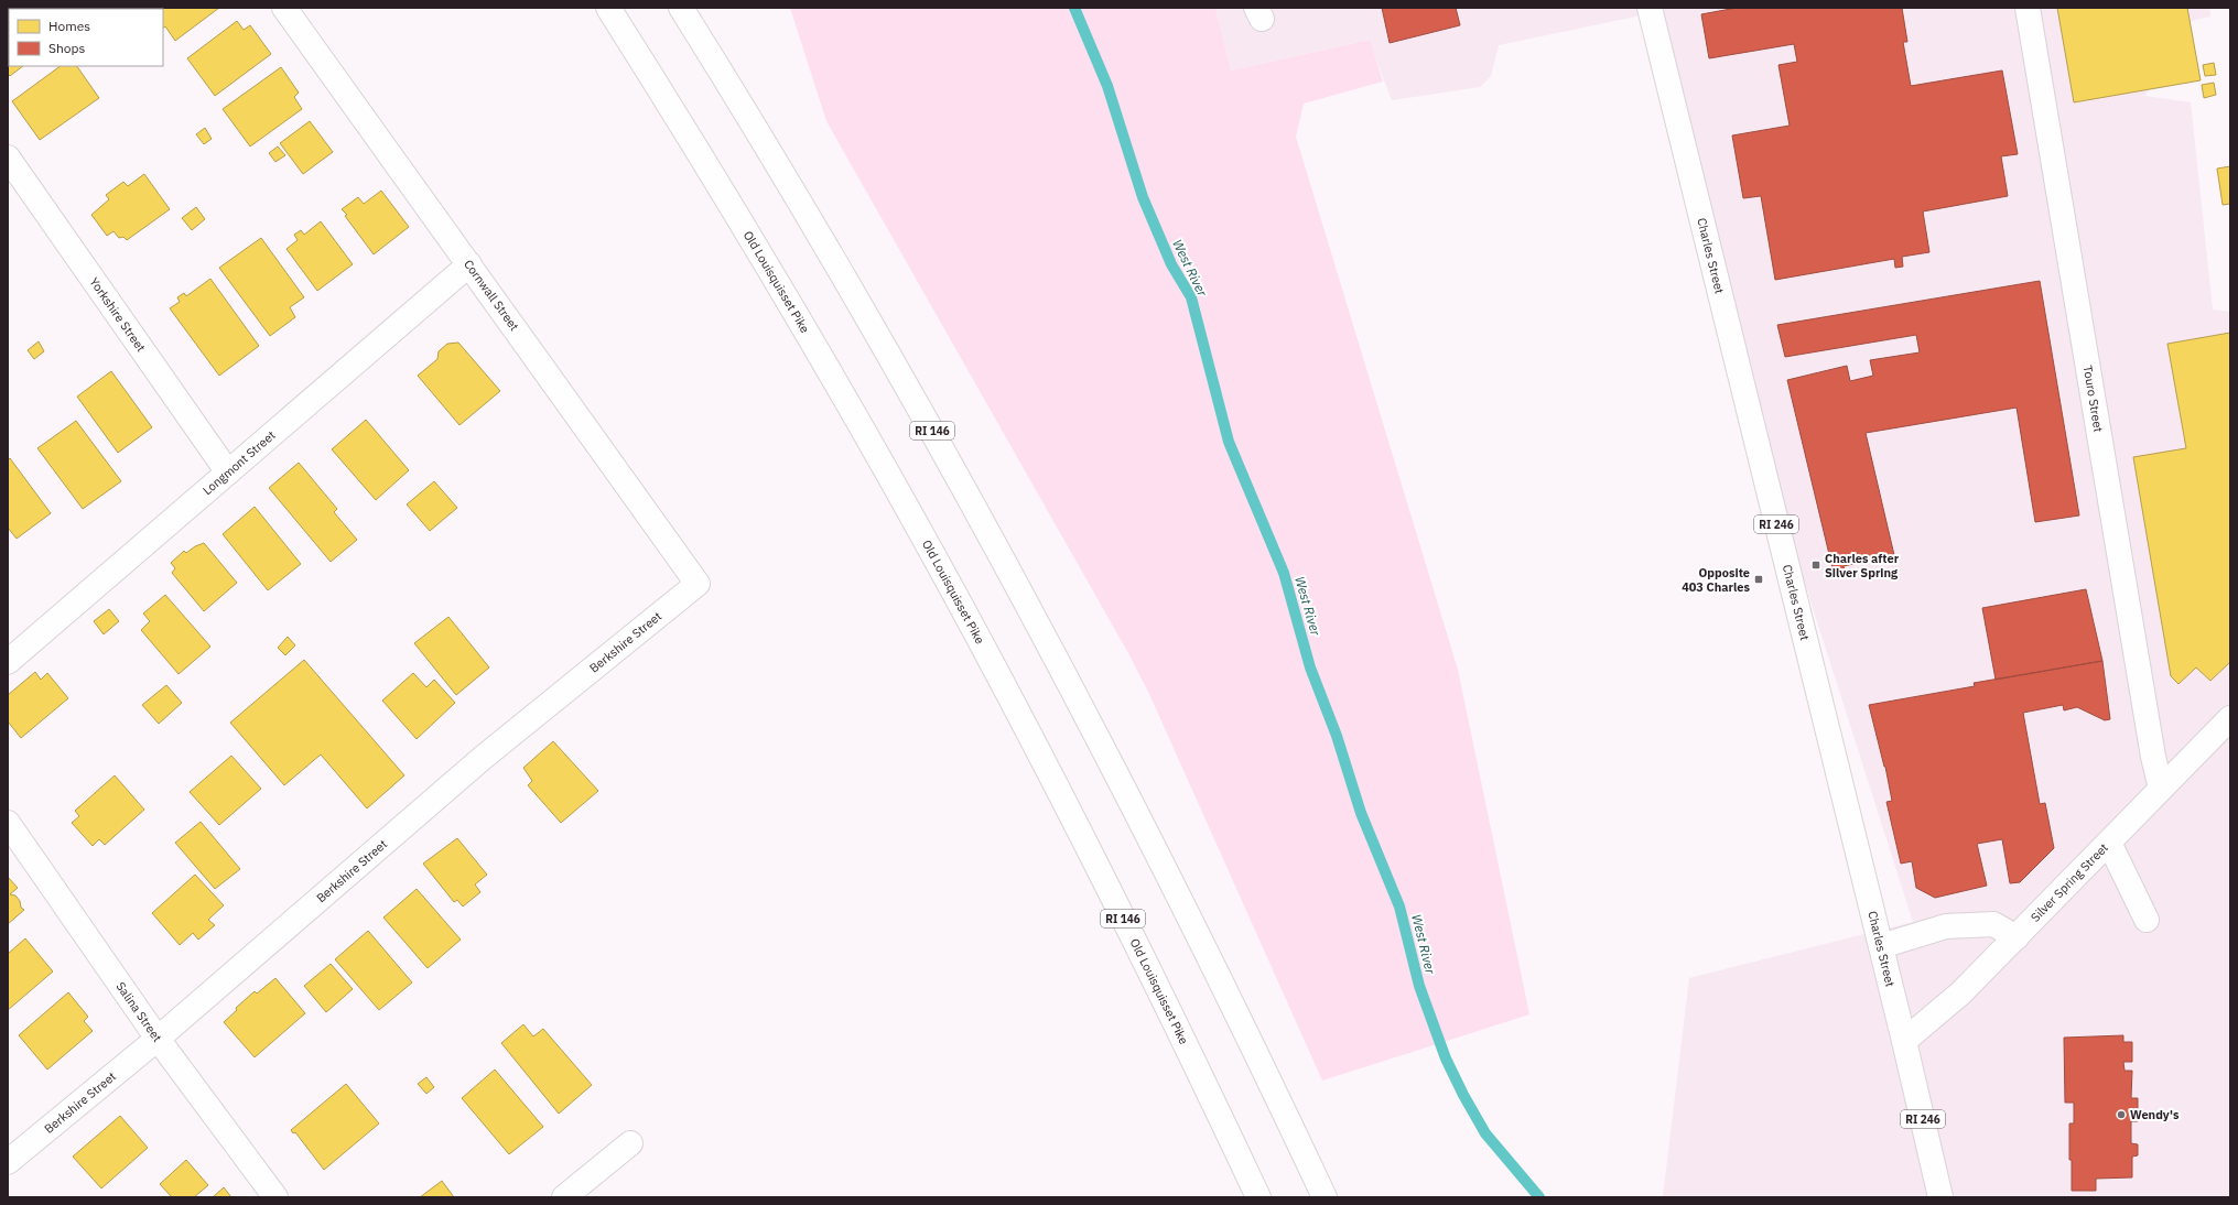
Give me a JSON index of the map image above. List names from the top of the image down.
{
  "streets": {
    "main road": [
      "Charles Street",
      "Old Louisquisset Pike",
      "Cornwall Street",
      "Yorkshire Street",
      "Touro Street",
      "RI 146",
      "Longmont Street",
      "RI 246",
      "Berkshire Street",
      "Silver Spring Street",
      "Salina Street"
    ]
  },
  "crossings": [
    ["Charles Street", "Silver Spring Street"],
    ["Cornwall Street", "Longmont Street"],
    ["Cornwall Street", "Berkshire Street"],
    ["Yorkshire Street", "Longmont Street"],
    ["Touro Street", "Silver Spring Street"],
    ["Berkshire Street", "Salina Street"]
  ],
  "water": ["West River"],
  "places": {
    "transit": ["Charles after Silver Spring", "Opposite 403 Charles"],
    "other": ["Wendy's"]
  },
  "legend": ["Homes", "Shops"]
}
